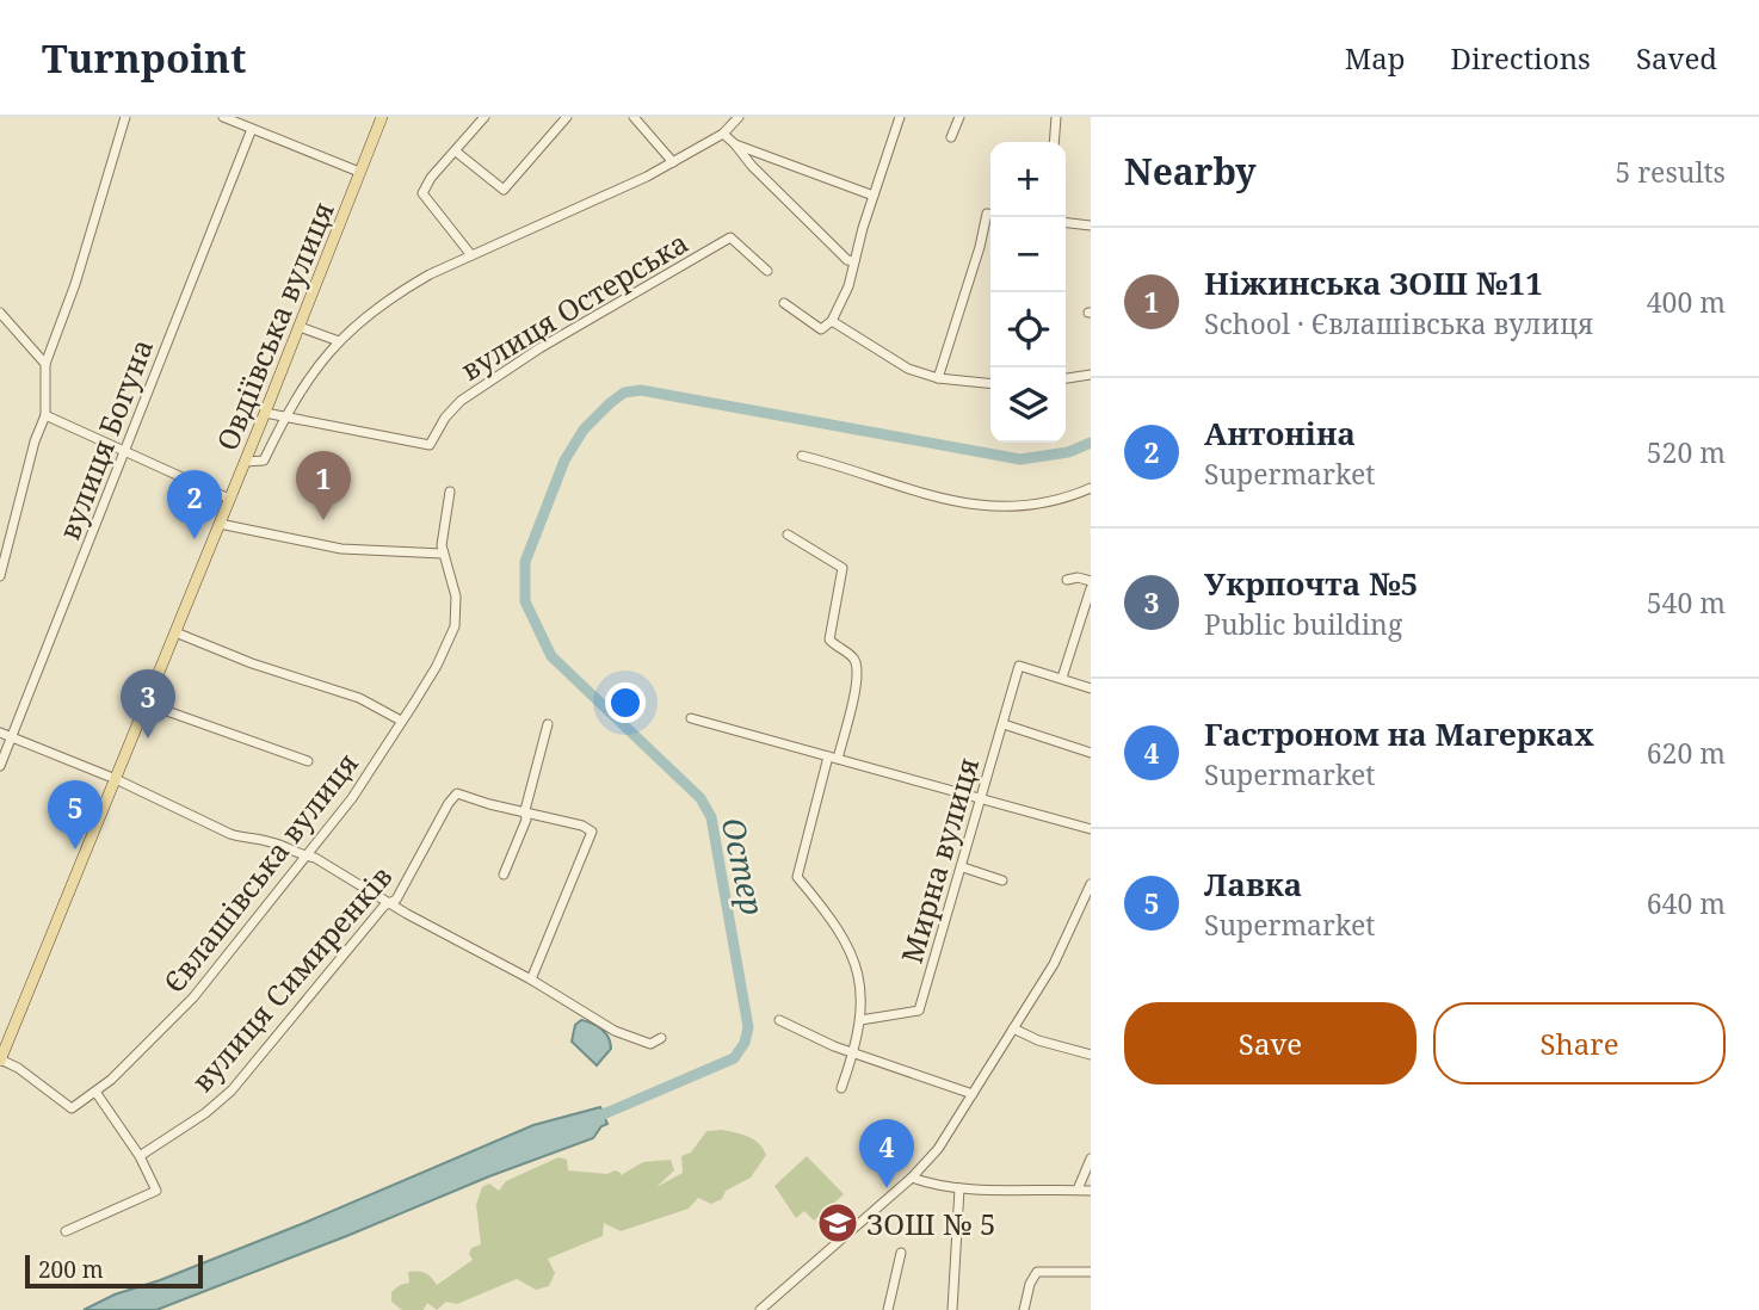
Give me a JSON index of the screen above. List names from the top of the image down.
{
  "streets": {
    "main road": ["Овдіївська вулиця"],
    "street": [
      "вулиця Остерська",
      "вулиця Богуна",
      "Мирна вулиця",
      "Євлашівська вулиця",
      "вулиця Симиренків"
    ]
  },
  "crossings": [
    ["вулиця Остерська", "Овдіївська вулиця"],
    ["Овдіївська вулиця", "Євлашівська вулиця"]
  ],
  "water": ["Остер"],
  "places": {
    "school or university": ["ЗОШ № 5"]
  },
  "scale_bar": "200 m",
  "page": {
    "header": "Turnpoint",
    "nav": ["Map", "Directions", "Saved"],
    "heading": ["Nearby", "5 results"],
    "map_buttons": ["+", "−"],
    "list": [
      {
        "mark": "1",
        "name": "Ніжинська ЗОШ №11",
        "note": "School · Євлашівська вулиця",
        "value": "400 m"
      },
      {
        "mark": "2",
        "name": "Антоніна",
        "note": "Supermarket",
        "value": "520 m"
      },
      {
        "mark": "3",
        "name": "Укрпочта №5",
        "note": "Public building",
        "value": "540 m"
      },
      {
        "mark": "4",
        "name": "Гастроном на Магерках",
        "note": "Supermarket",
        "value": "620 m"
      },
      {
        "mark": "5",
        "name": "Лавка",
        "note": "Supermarket",
        "value": "640 m"
      }
    ],
    "pins": [
      "1",
      "2",
      "3",
      "5",
      "4"
    ],
    "buttons": ["Save", "Share"],
    "scale": "200 m"
  }
}
